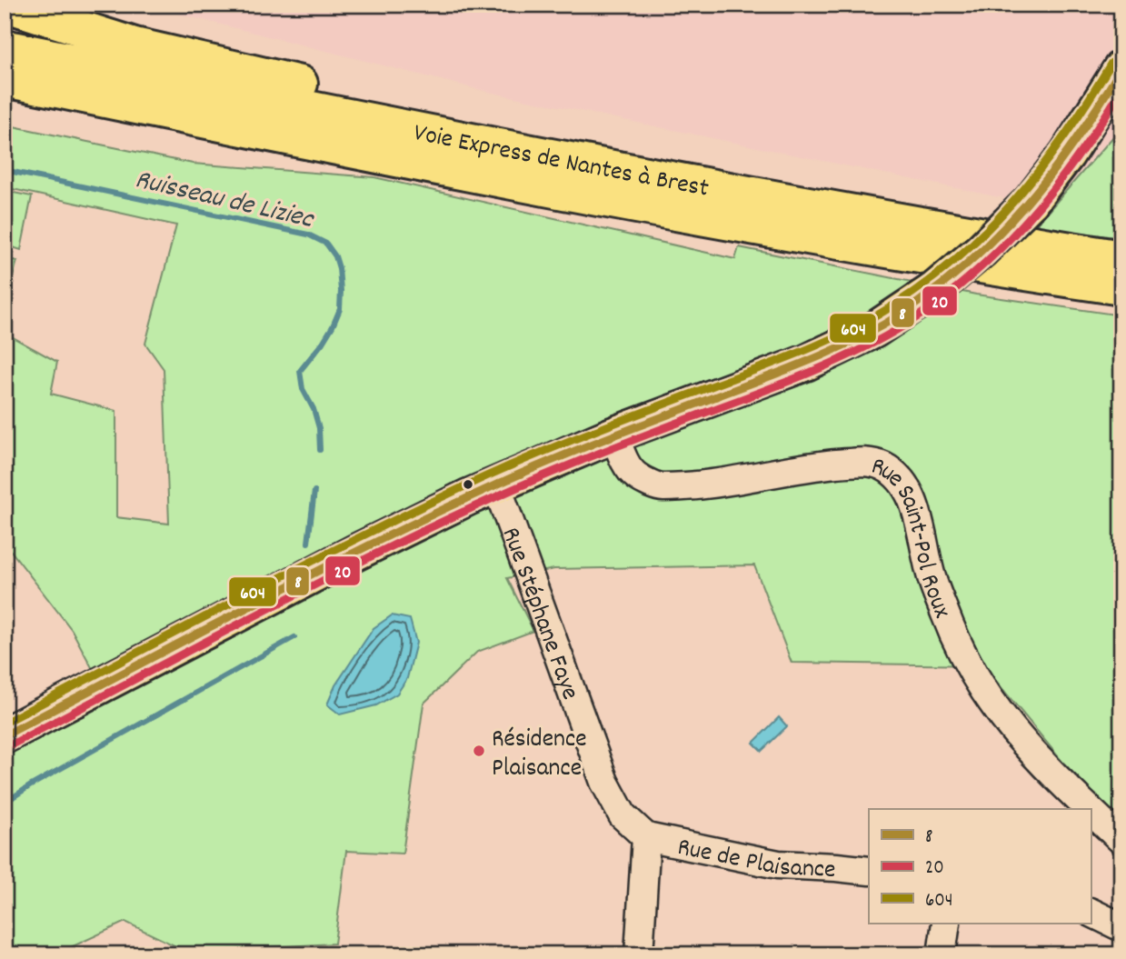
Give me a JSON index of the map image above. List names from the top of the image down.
{
  "streets": {
    "main road": ["Voie Express de Nantes à Brest"],
    "street": ["Rue Saint-Pol Roux", "Rue Stéphane Faye", "Rue de Plaisance"]
  },
  "crossings": [
    ["Rue Stéphane Faye", "Rue de Plaisance"]
  ],
  "water": ["Ruisseau de Liziec"],
  "places": ["Résidence Plaisance"],
  "lines": ["transit line 604", "transit line 8", "transit line 20"],
  "legend": ["8", "20", "604"]
}
